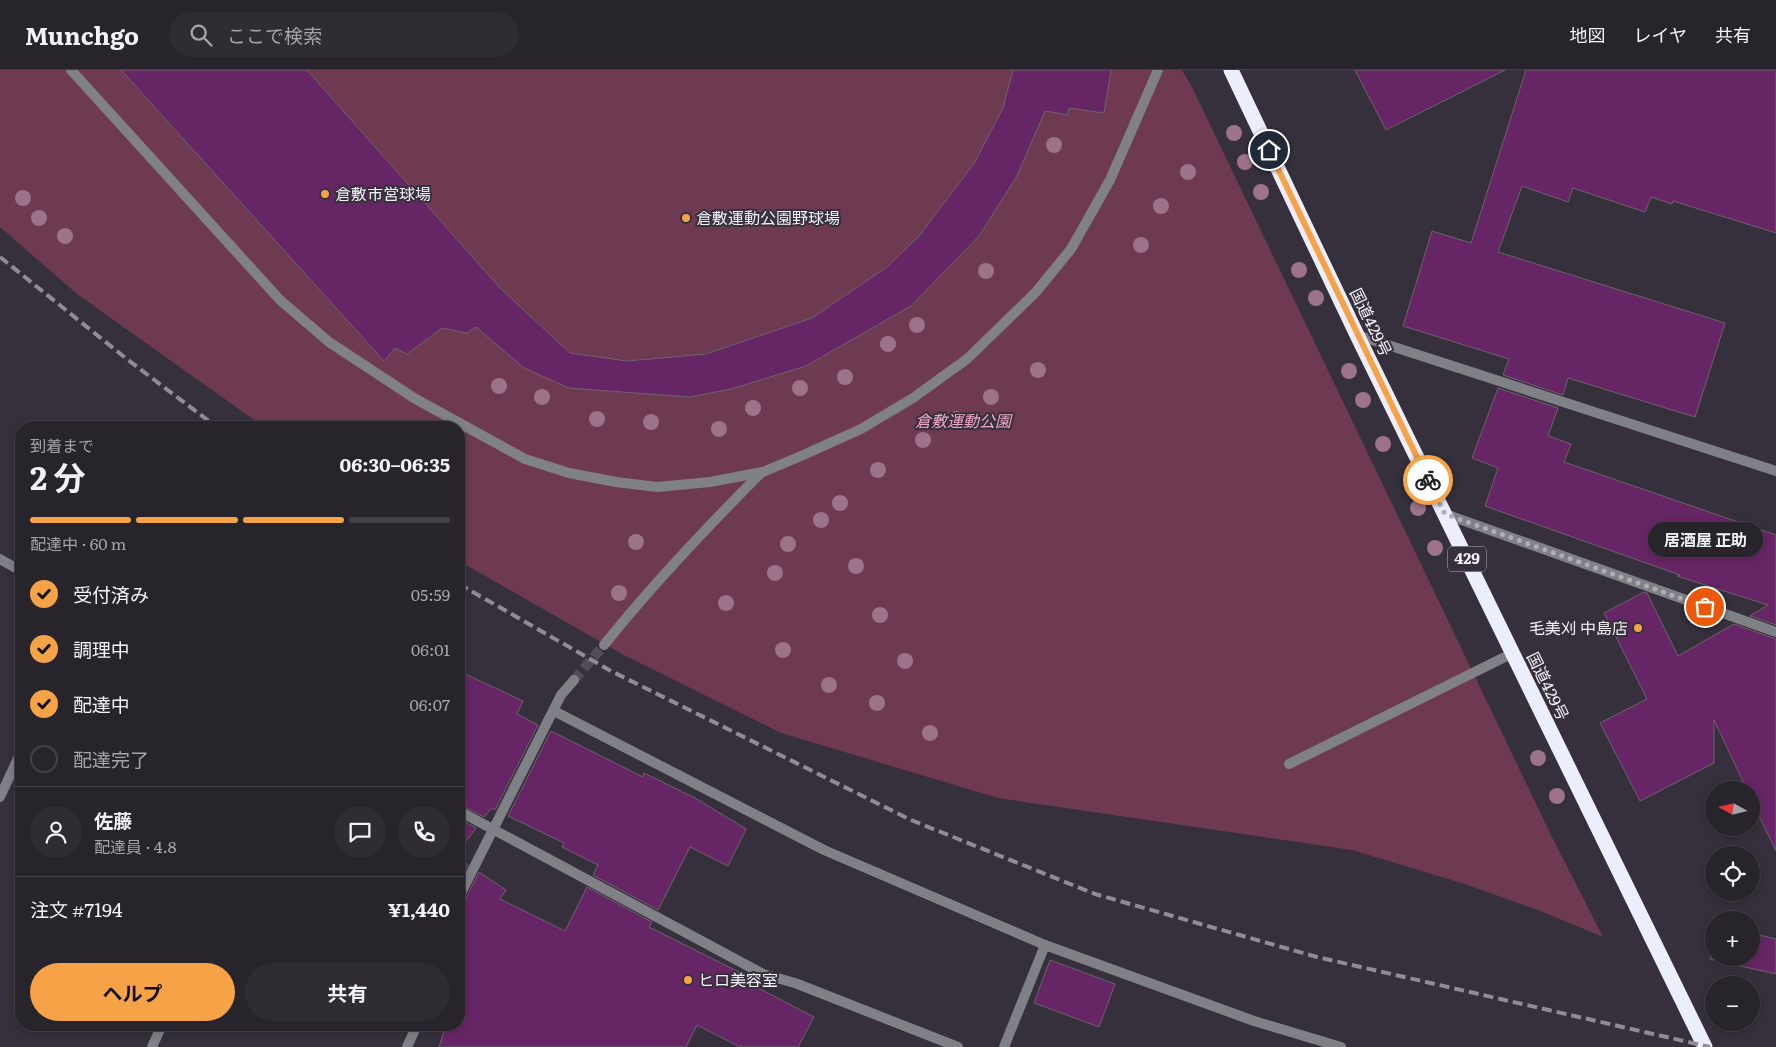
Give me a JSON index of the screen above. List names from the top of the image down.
{
  "streets": {
    "highway": ["国道429号", "429"]
  },
  "parks": ["倉敷運動公園"],
  "places": [
    "倉敷市営球場",
    "倉敷運動公園野球場",
    "居酒屋 正助",
    "毛美刈 中島店",
    "ヒロ美容室"
  ],
  "north": "left",
  "page": {
    "header": "Munchgo",
    "search": "ここで検索",
    "nav": ["地図", "レイヤ", "共有"],
    "heading": ["2 分", "到着まで", "06:30–06:35"],
    "panel": [
      "佐藤",
      "配達員 · 4.8",
      "注文 #7194",
      "¥1,440"
    ],
    "bar": "配達中 · 60 m",
    "bubble": "居酒屋 正助",
    "list": [
      ["受付済み", "05:59"],
      ["調理中", "06:01"],
      ["配達中", "06:07"],
      "配達完了"
    ],
    "map_buttons": ["+", "−"],
    "buttons": ["ヘルプ", "共有"]
  }
}
